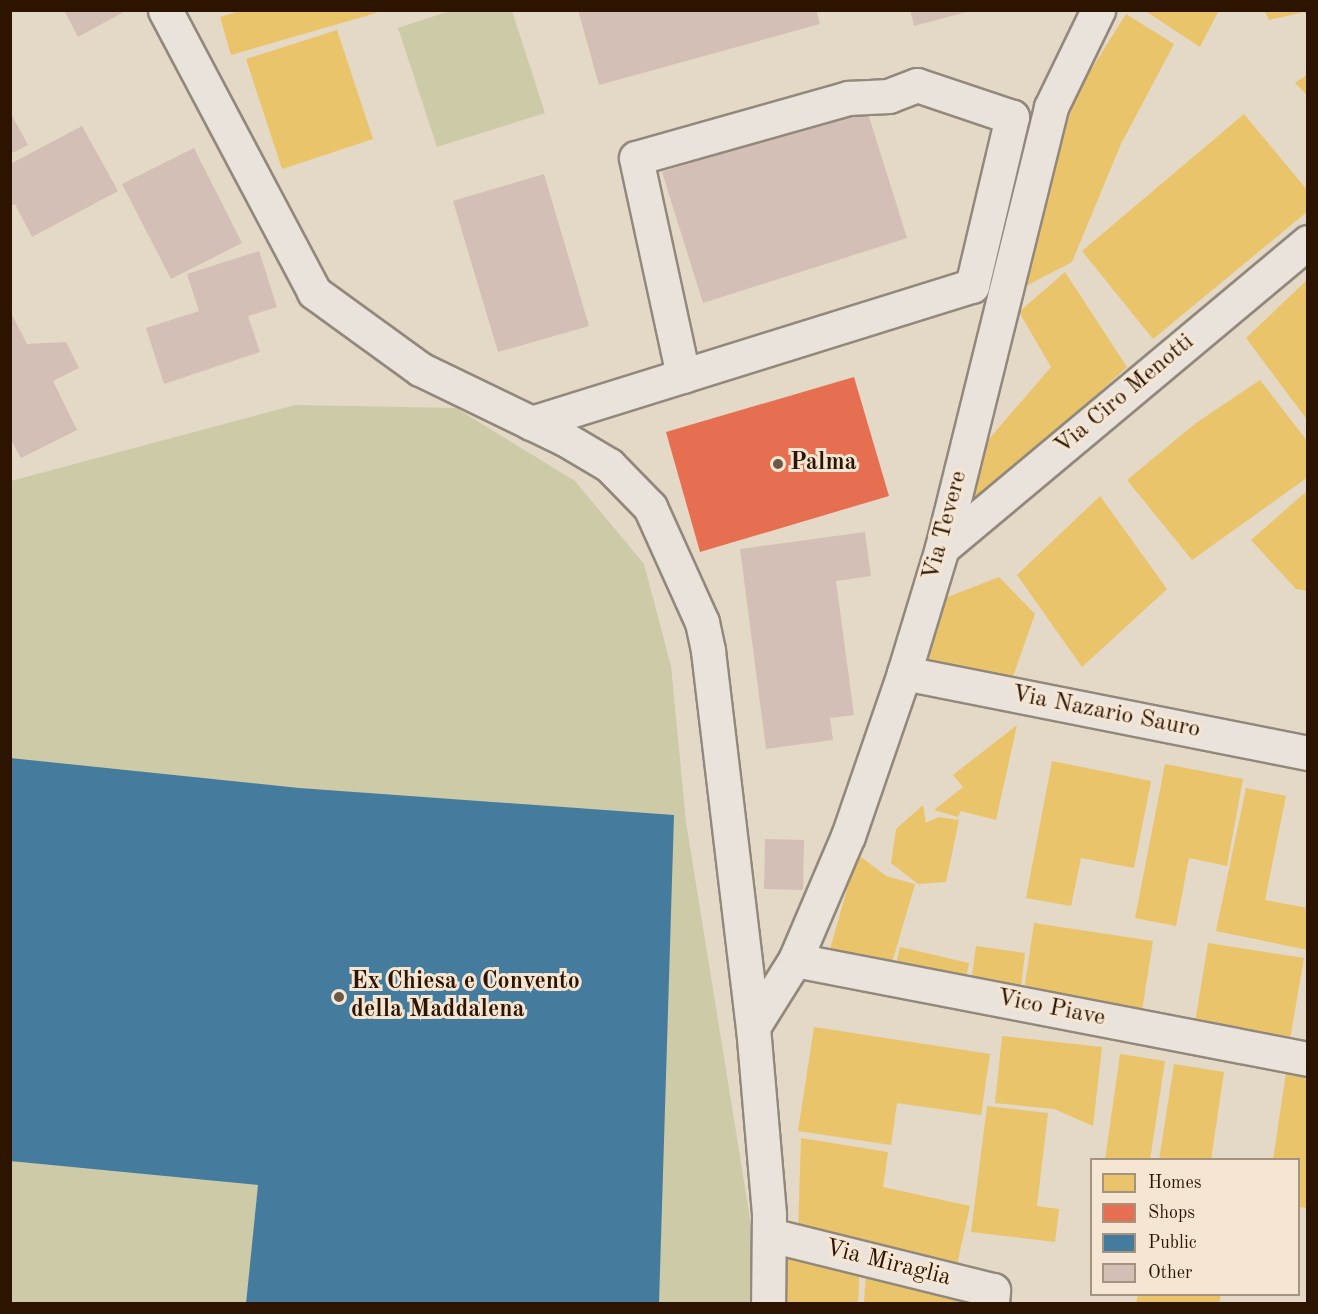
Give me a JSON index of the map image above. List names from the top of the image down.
{
  "streets": {
    "street": [
      "Via Ciro Menotti",
      "Via Tevere",
      "Via Nazario Sauro",
      "Vico Piave",
      "Via Miraglia"
    ]
  },
  "crossings": [
    ["Via Ciro Menotti", "Via Tevere"],
    ["Via Tevere", "Via Nazario Sauro"],
    ["Via Tevere", "Vico Piave"]
  ],
  "places": ["Palma", "Ex Chiesa e Convento della Maddalena"],
  "legend": [
    "Homes",
    "Shops",
    "Public",
    "Other"
  ]
}
